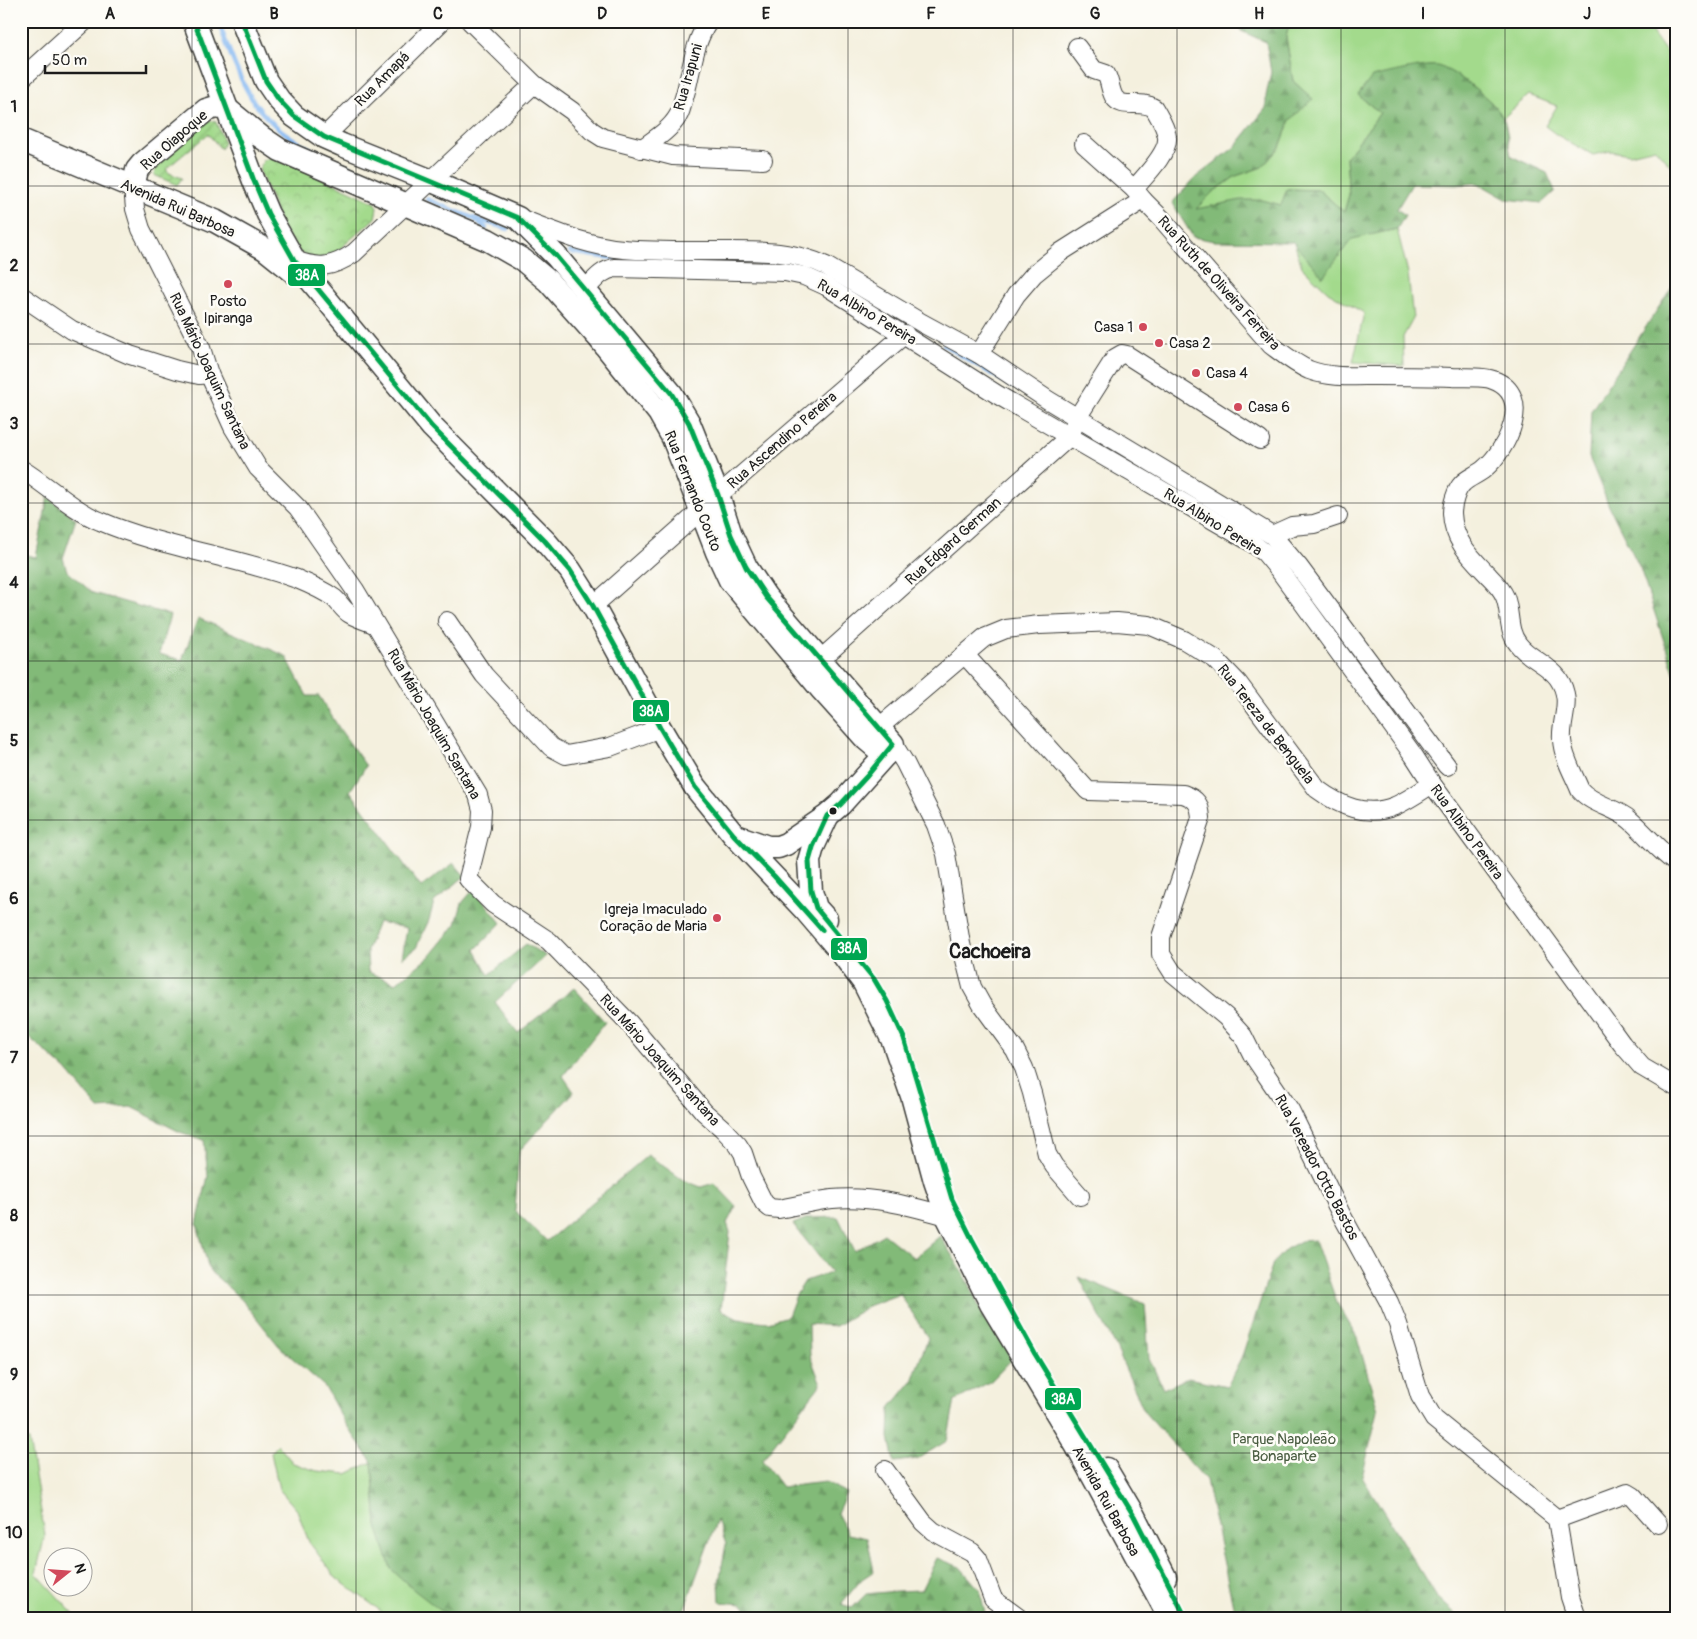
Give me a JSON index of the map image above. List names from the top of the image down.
{
  "streets": {
    "main road": ["Rua Oiapoque", "Avenida Rui Barbosa", "Rua Fernando Couto"],
    "street": [
      "Rua Irapuni",
      "Rua Amapá",
      "Rua Ruth de Oliveira Ferreira",
      "Rua Albino Pereira",
      "Rua Mário Joaquim Santana",
      "Rua Ascendino Pereira",
      "Rua Edgard German",
      "Rua Tereza de Benguela",
      "Rua Vereador Otto Bastos"
    ]
  },
  "crossings": [
    ["Rua Amapá", "Rua Fernando Couto"],
    ["Rua Oiapoque", "Avenida Rui Barbosa"],
    ["Rua Oiapoque", "Rua Mário Joaquim Santana"],
    ["Rua Oiapoque", "Rua Fernando Couto"],
    ["Avenida Rui Barbosa", "Rua Mário Joaquim Santana"],
    ["Avenida Rui Barbosa", "Rua Ascendino Pereira"],
    ["Avenida Rui Barbosa", "Rua Fernando Couto"],
    ["Rua Albino Pereira", "Rua Ascendino Pereira"],
    ["Rua Albino Pereira", "Rua Fernando Couto"],
    ["Rua Albino Pereira", "Rua Edgard German"],
    ["Rua Albino Pereira", "Rua Tereza de Benguela"],
    ["Rua Ascendino Pereira", "Rua Fernando Couto"],
    ["Rua Fernando Couto", "Rua Edgard German"],
    ["Rua Fernando Couto", "Rua Tereza de Benguela"],
    ["Rua Tereza de Benguela", "Rua Vereador Otto Bastos"]
  ],
  "districts": ["Cachoeira"],
  "parks": ["Parque Napoleão Bonaparte"],
  "places": [
    "Posto Ipiranga",
    "Casa 1",
    "Casa 2",
    "Casa 4",
    "Casa 6",
    "Igreja Imaculado Coração de Maria"
  ],
  "lines": ["transit line 38A"],
  "scale_bar": "50 m",
  "north": "right",
  "grid": {
    "columns": [
      "A",
      "B",
      "C",
      "D",
      "E",
      "F",
      "G",
      "H",
      "I",
      "J"
    ],
    "rows": [
      "1",
      "2",
      "3",
      "4",
      "5",
      "6",
      "7",
      "8",
      "9",
      "10"
    ]
  }
}
